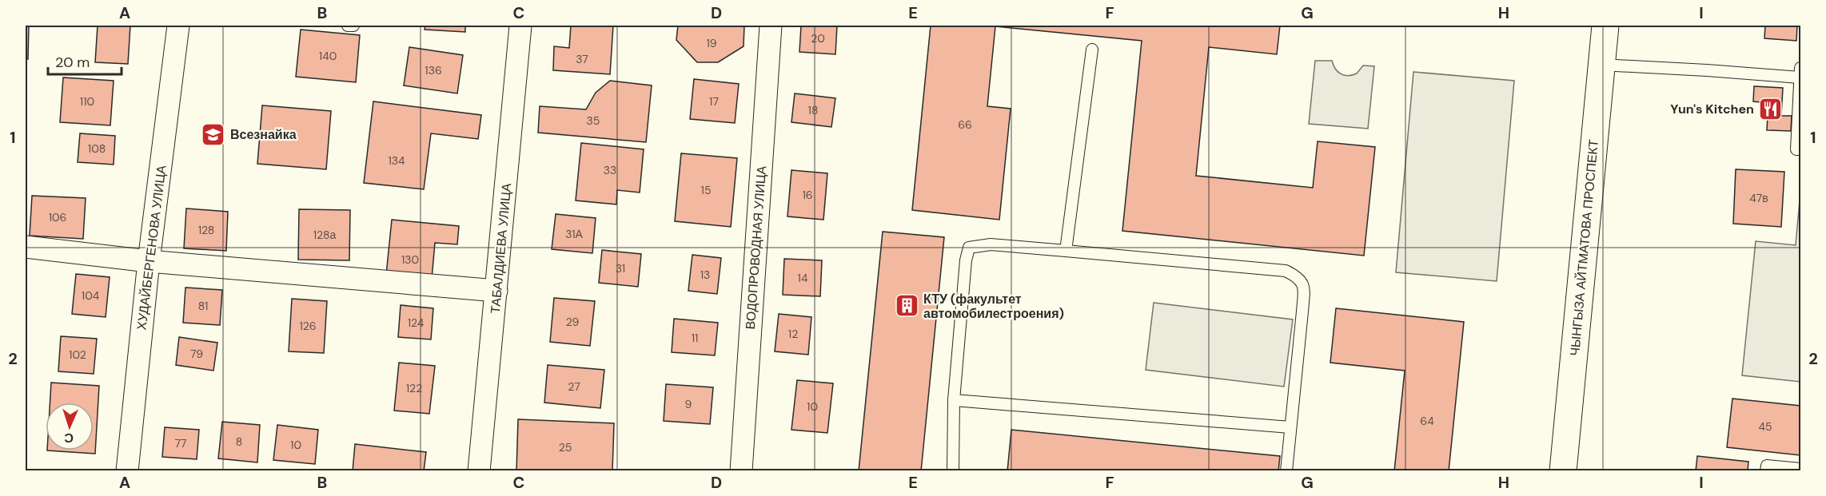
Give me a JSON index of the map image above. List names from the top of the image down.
{
  "streets": {
    "main road": ["ЧЫНГЫЗА АЙТМАТОВА ПРОСПЕКТ"],
    "street": ["ХУДАЙБЕРГЕНОВА УЛИЦА", "ВОДОПРОВОДНАЯ УЛИЦА", "ТАБАЛДИЕВА УЛИЦА"]
  },
  "places": {
    "restaurant": ["Yun's Kitchen"],
    "school or university": ["Всезнайка"],
    "building": ["КТУ (факультет автомобилестроения)"]
  },
  "house_numbers": [
    "20",
    "19",
    "140",
    "37",
    "136",
    "110",
    "17",
    "18",
    "35",
    "66",
    "108",
    "134",
    "33",
    "15",
    "16",
    "47в",
    "106",
    "128",
    "31А",
    "128а",
    "130",
    "31",
    "13",
    "14",
    "104",
    "81",
    "29",
    "124",
    "126",
    "12",
    "11",
    "79",
    "102",
    "27",
    "122",
    "9",
    "10",
    "64",
    "45",
    "8",
    "77",
    "10",
    "25"
  ],
  "scale_bar": "20 m",
  "north": "bottom",
  "grid": {
    "columns": [
      "A",
      "B",
      "C",
      "D",
      "E",
      "F",
      "G",
      "H",
      "I"
    ],
    "rows": ["1", "2"]
  }
}
